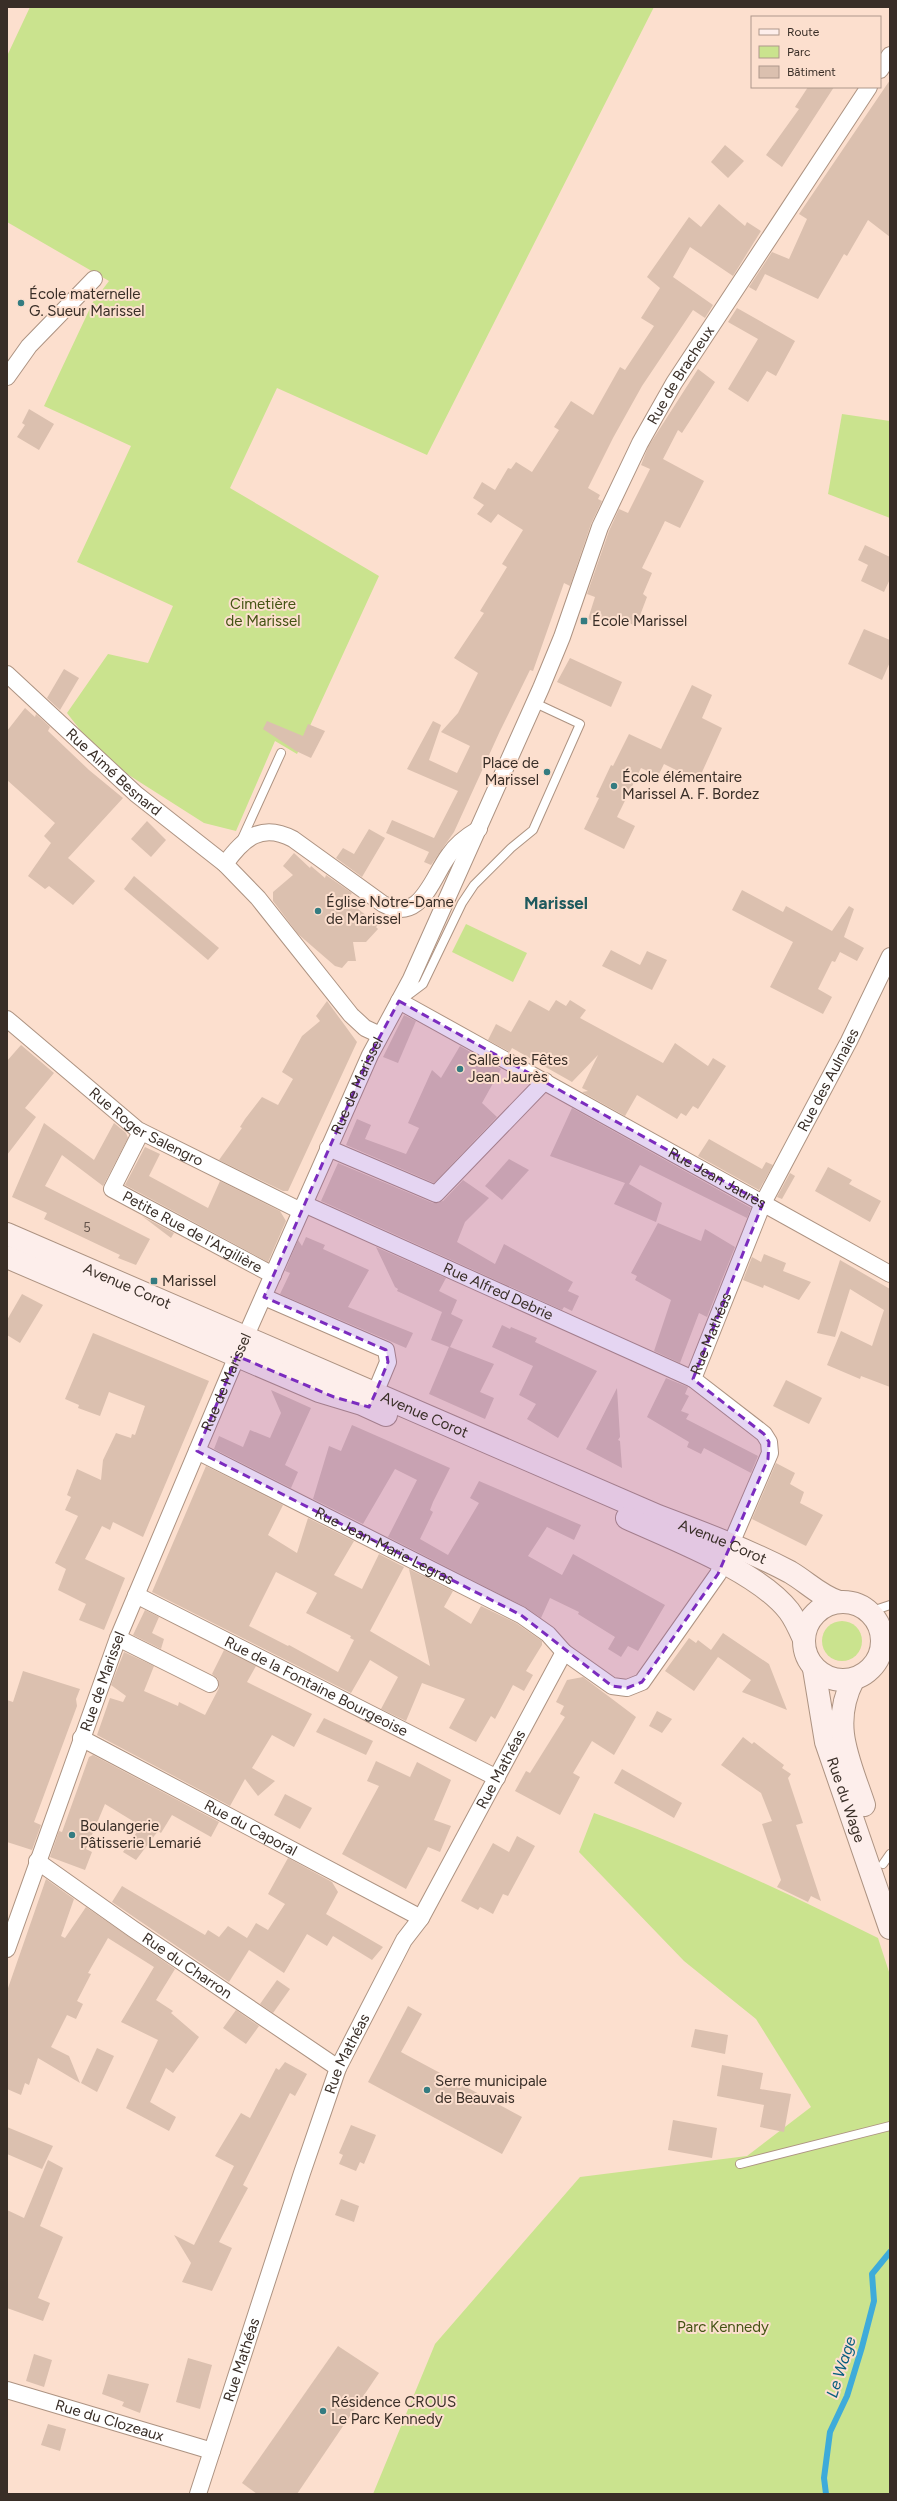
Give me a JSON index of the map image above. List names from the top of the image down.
{
  "streets": {
    "street": [
      "Rue de Bracheux",
      "Rue Aimé Besnard",
      "Rue des Aulnaies",
      "Rue de Marissel",
      "Rue Roger Salengro",
      "Rue Jean Jaurès",
      "Petite Rue de l'Argilière",
      "Avenue Corot",
      "Rue Alfred Debrie",
      "Rue Mathéas",
      "Rue Jean-Marie Legras",
      "Rue de la Fontaine Bourgeoise",
      "Rue du Wage",
      "Rue du Caporal",
      "Rue du Charron",
      "Rue du Clozeaux"
    ]
  },
  "crossings": [
    ["Rue de Bracheux", "Rue de Marissel"],
    ["Rue Aimé Besnard", "Rue de Marissel"],
    ["Rue des Aulnaies", "Rue Jean Jaurès"],
    ["Rue des Aulnaies", "Rue Mathéas"],
    ["Rue de Marissel", "Rue Roger Salengro"],
    ["Rue de Marissel", "Rue Jean Jaurès"],
    ["Rue de Marissel", "Petite Rue de l'Argilière"],
    ["Rue de Marissel", "Avenue Corot"],
    ["Rue de Marissel", "Rue Alfred Debrie"],
    ["Rue de Marissel", "Rue Jean-Marie Legras"],
    ["Rue de Marissel", "Rue de la Fontaine Bourgeoise"],
    ["Rue de Marissel", "Rue du Caporal"],
    ["Rue de Marissel", "Rue du Charron"],
    ["Rue Roger Salengro", "Petite Rue de l'Argilière"],
    ["Rue Roger Salengro", "Rue Alfred Debrie"],
    ["Rue Jean Jaurès", "Rue Mathéas"],
    ["Avenue Corot", "Rue Mathéas"],
    ["Avenue Corot", "Rue du Wage"],
    ["Rue Alfred Debrie", "Rue Mathéas"],
    ["Rue Mathéas", "Rue Jean-Marie Legras"],
    ["Rue Mathéas", "Rue de la Fontaine Bourgeoise"],
    ["Rue Mathéas", "Rue du Caporal"],
    ["Rue Mathéas", "Rue du Charron"],
    ["Rue Mathéas", "Rue du Clozeaux"]
  ],
  "districts": ["Marissel"],
  "water": ["Le Wage"],
  "parks": ["Cimetière de Marissel", "Parc Kennedy"],
  "places": {
    "other": [
      "École maternelle G. Sueur Marissel",
      "Place de Marissel",
      "École élémentaire Marissel A. F. Bordez",
      "Église Notre-Dame de Marissel",
      "Salle des Fêtes Jean Jaurès",
      "Boulangerie Pâtisserie Lemarié",
      "Serre municipale de Beauvais",
      "Résidence CROUS Le Parc Kennedy"
    ],
    "transit": ["École Marissel", "Marissel"]
  },
  "house_numbers": ["5"],
  "legend": ["Route", "Parc", "Bâtiment"]
}
